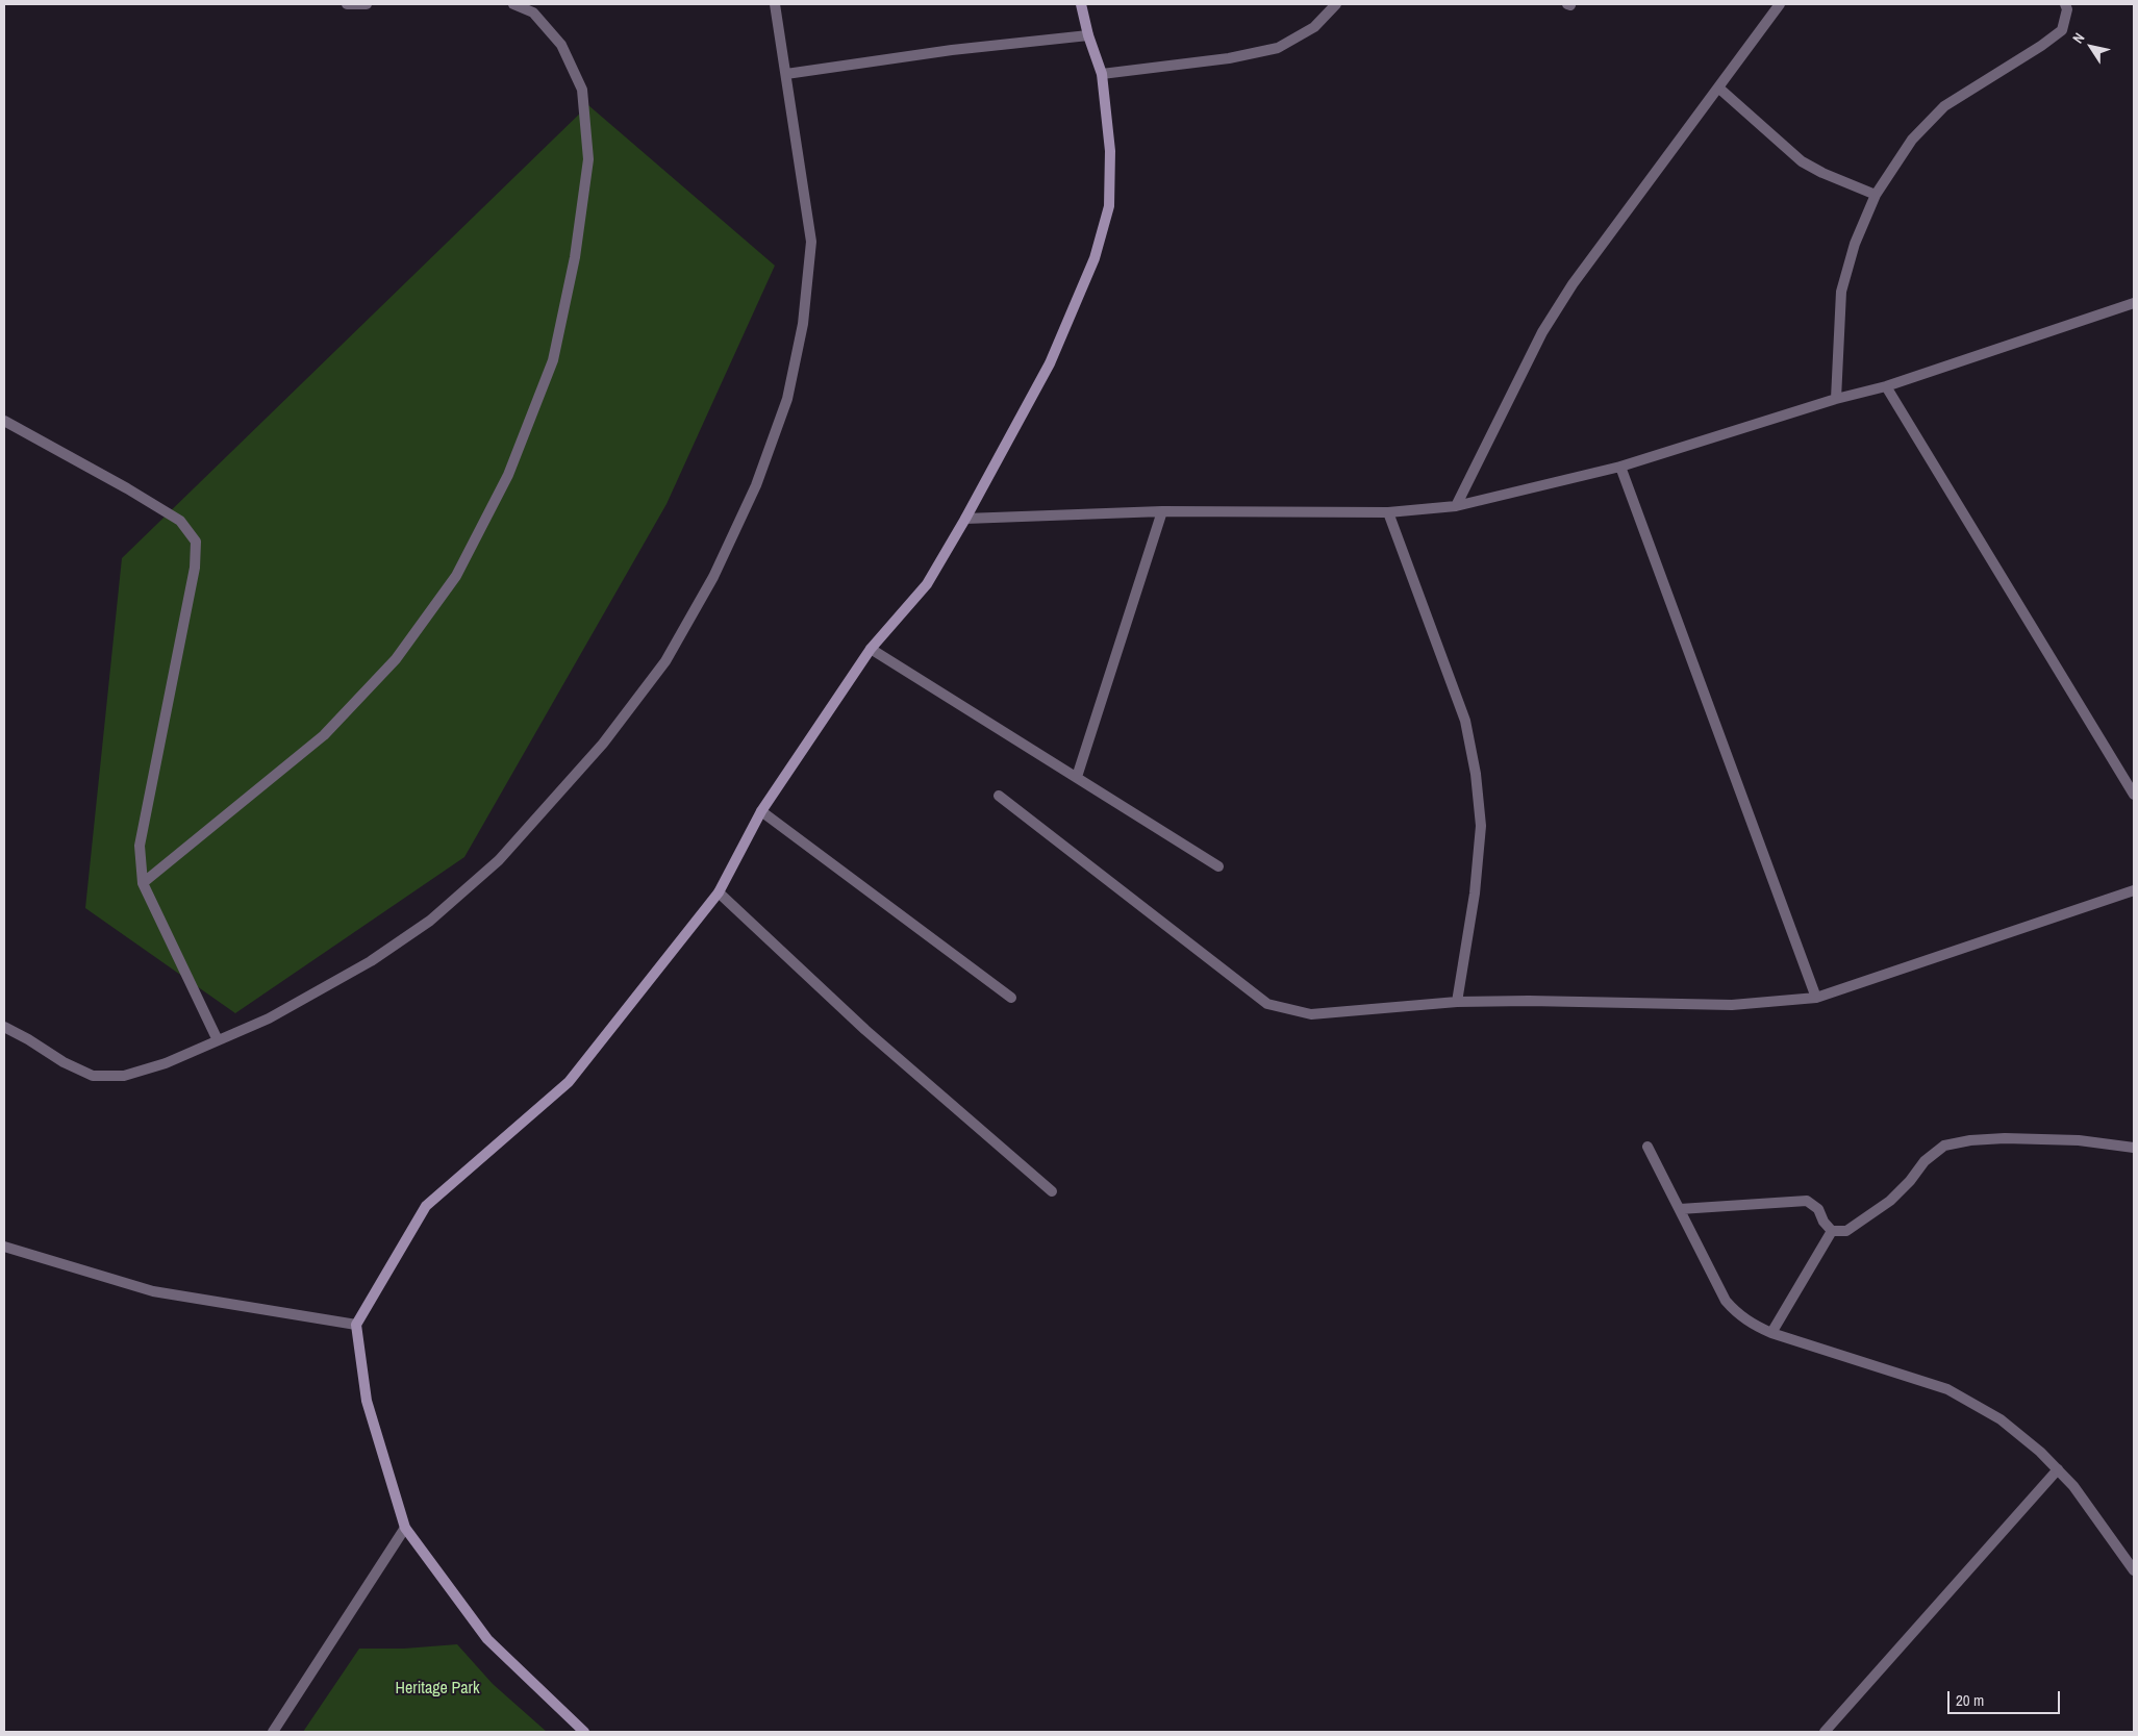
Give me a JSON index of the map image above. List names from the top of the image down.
{
  "parks": ["Heritage Park"],
  "scale_bar": "20 m",
  "north": "top left"
}
